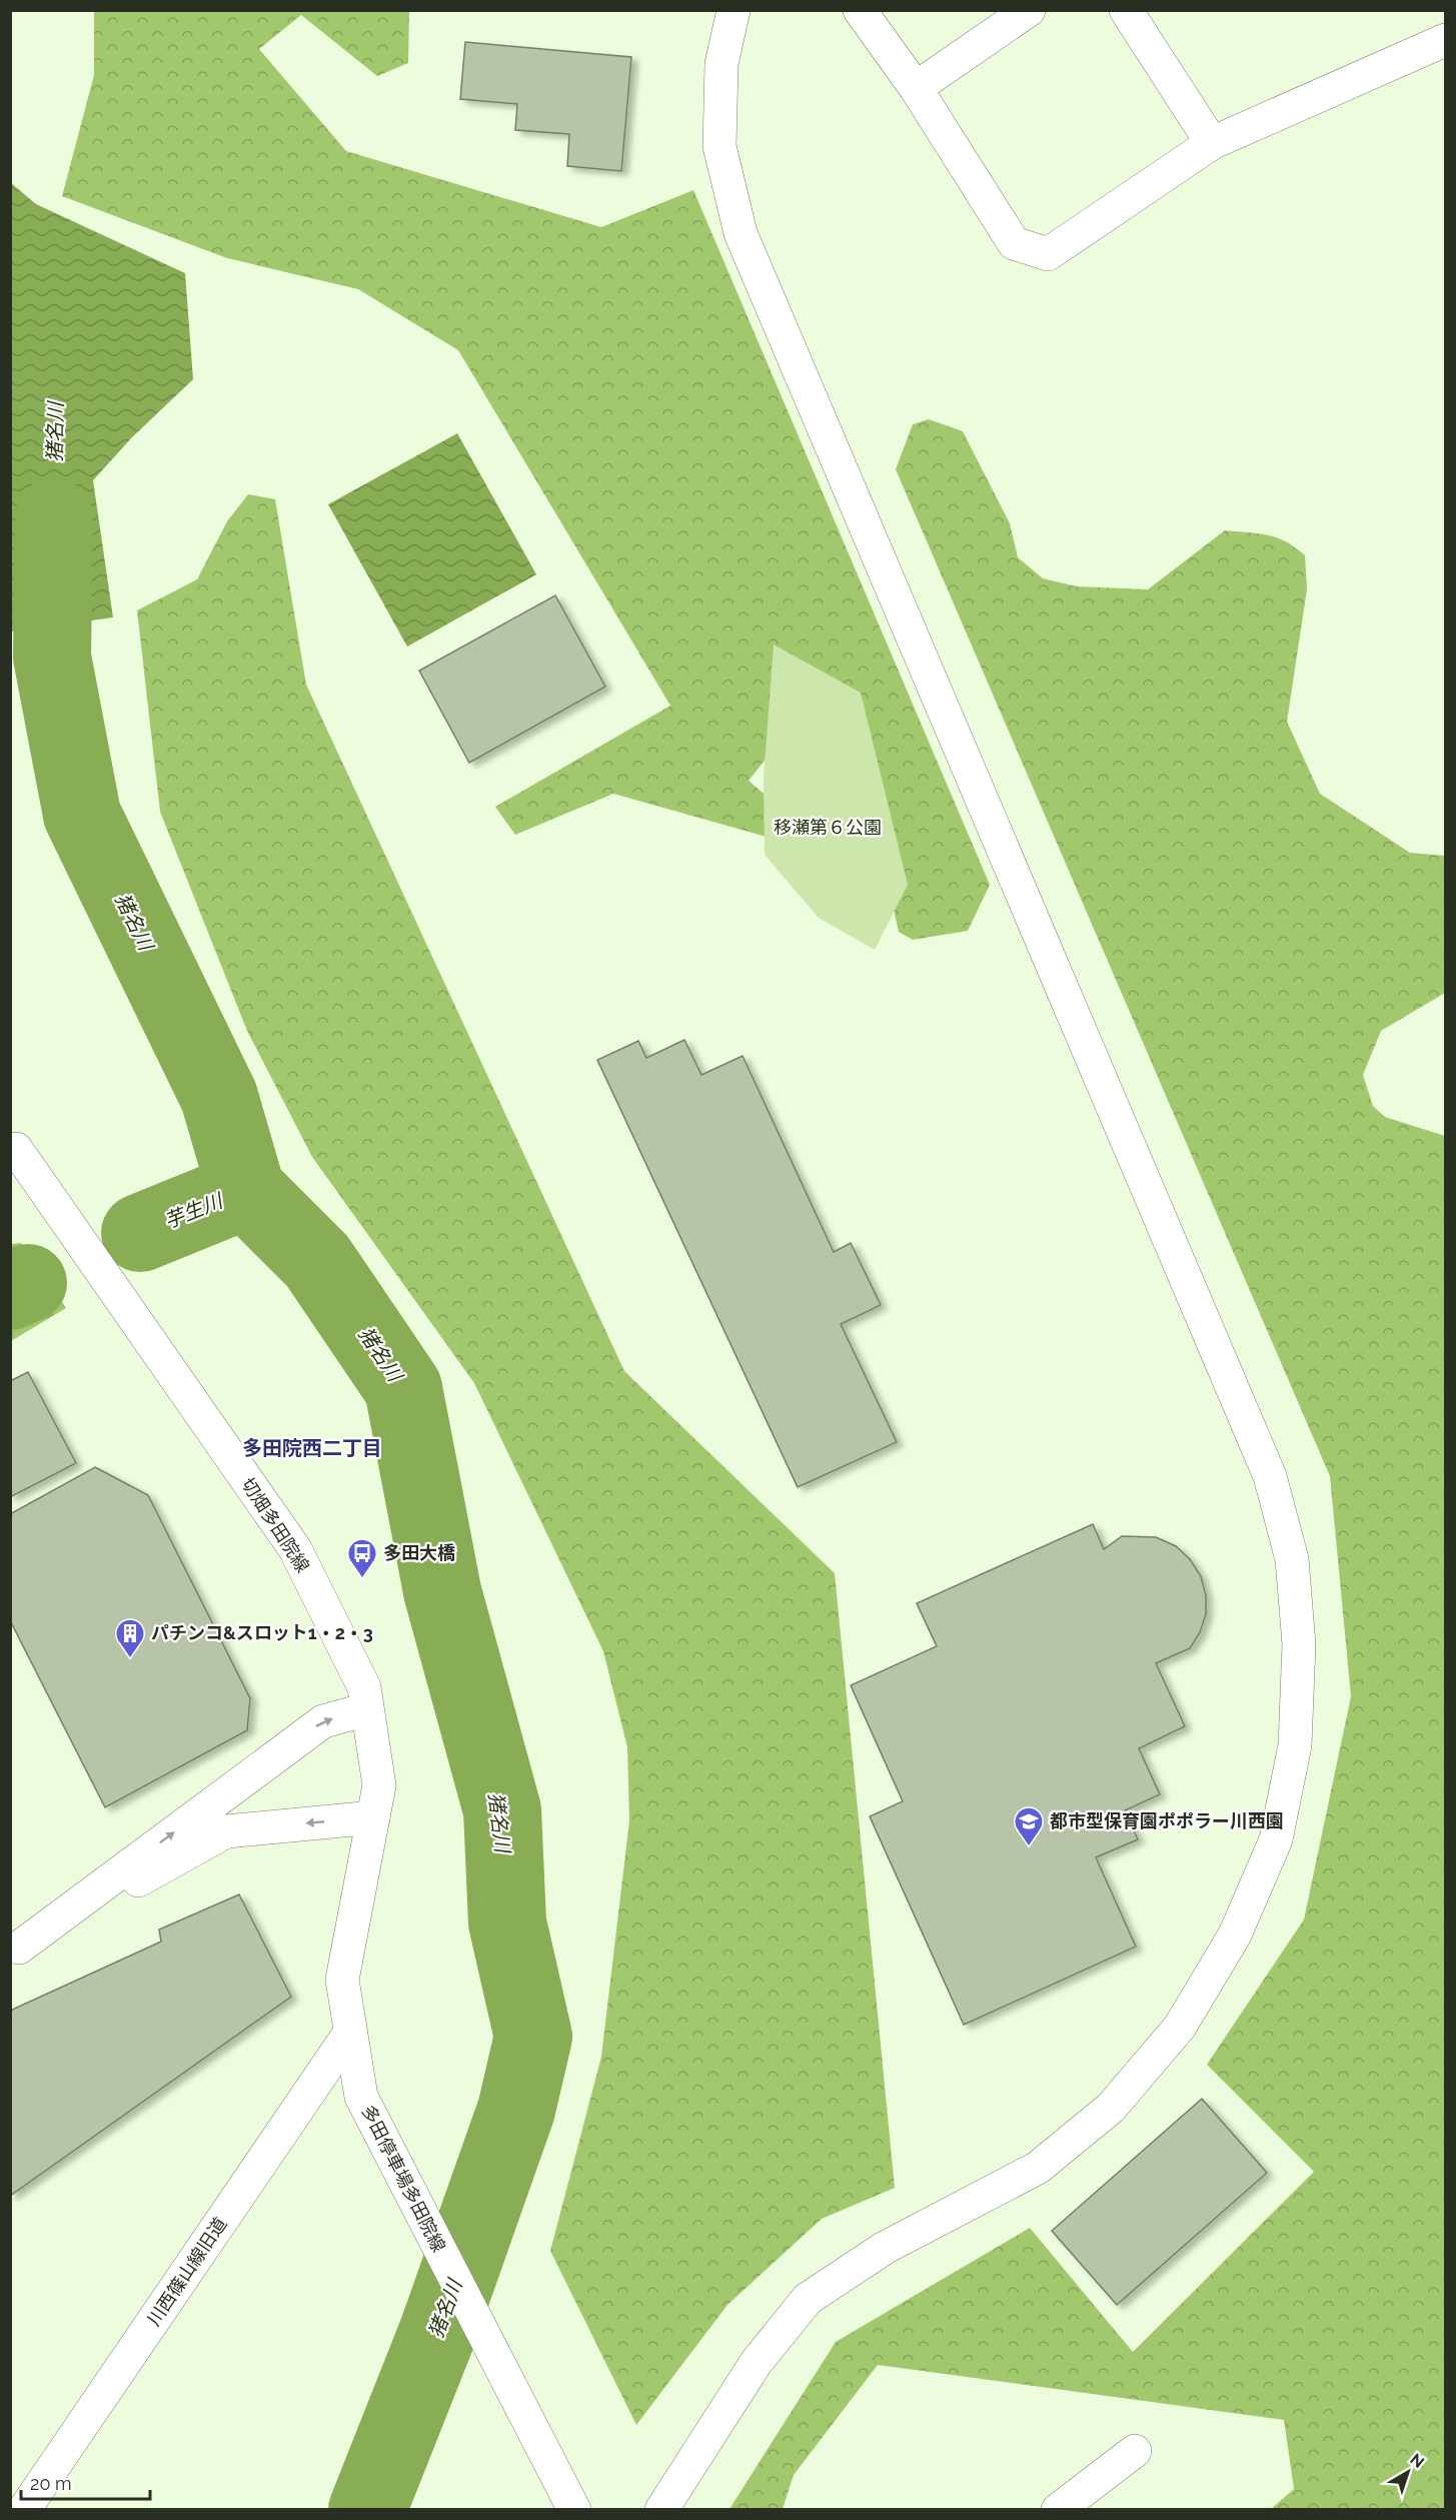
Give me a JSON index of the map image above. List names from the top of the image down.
{
  "streets": {
    "street": ["切畑多田院線", "多田停車場多田院線", "川西篠山線旧道"]
  },
  "crossings": [
    ["切畑多田院線", "多田停車場多田院線"],
    ["切畑多田院線", "川西篠山線旧道"],
    ["多田停車場多田院線", "川西篠山線旧道"]
  ],
  "districts": ["多田院西二丁目"],
  "water": ["猪名川", "芋生川"],
  "parks": ["移瀬第６公園"],
  "places": {
    "bus stop": ["多田大橋"],
    "building": ["パチンコ&スロット1・2・3"],
    "school or university": ["都市型保育園ポポラー川西園"]
  },
  "scale_bar": "20 m",
  "north": "top right"
}
